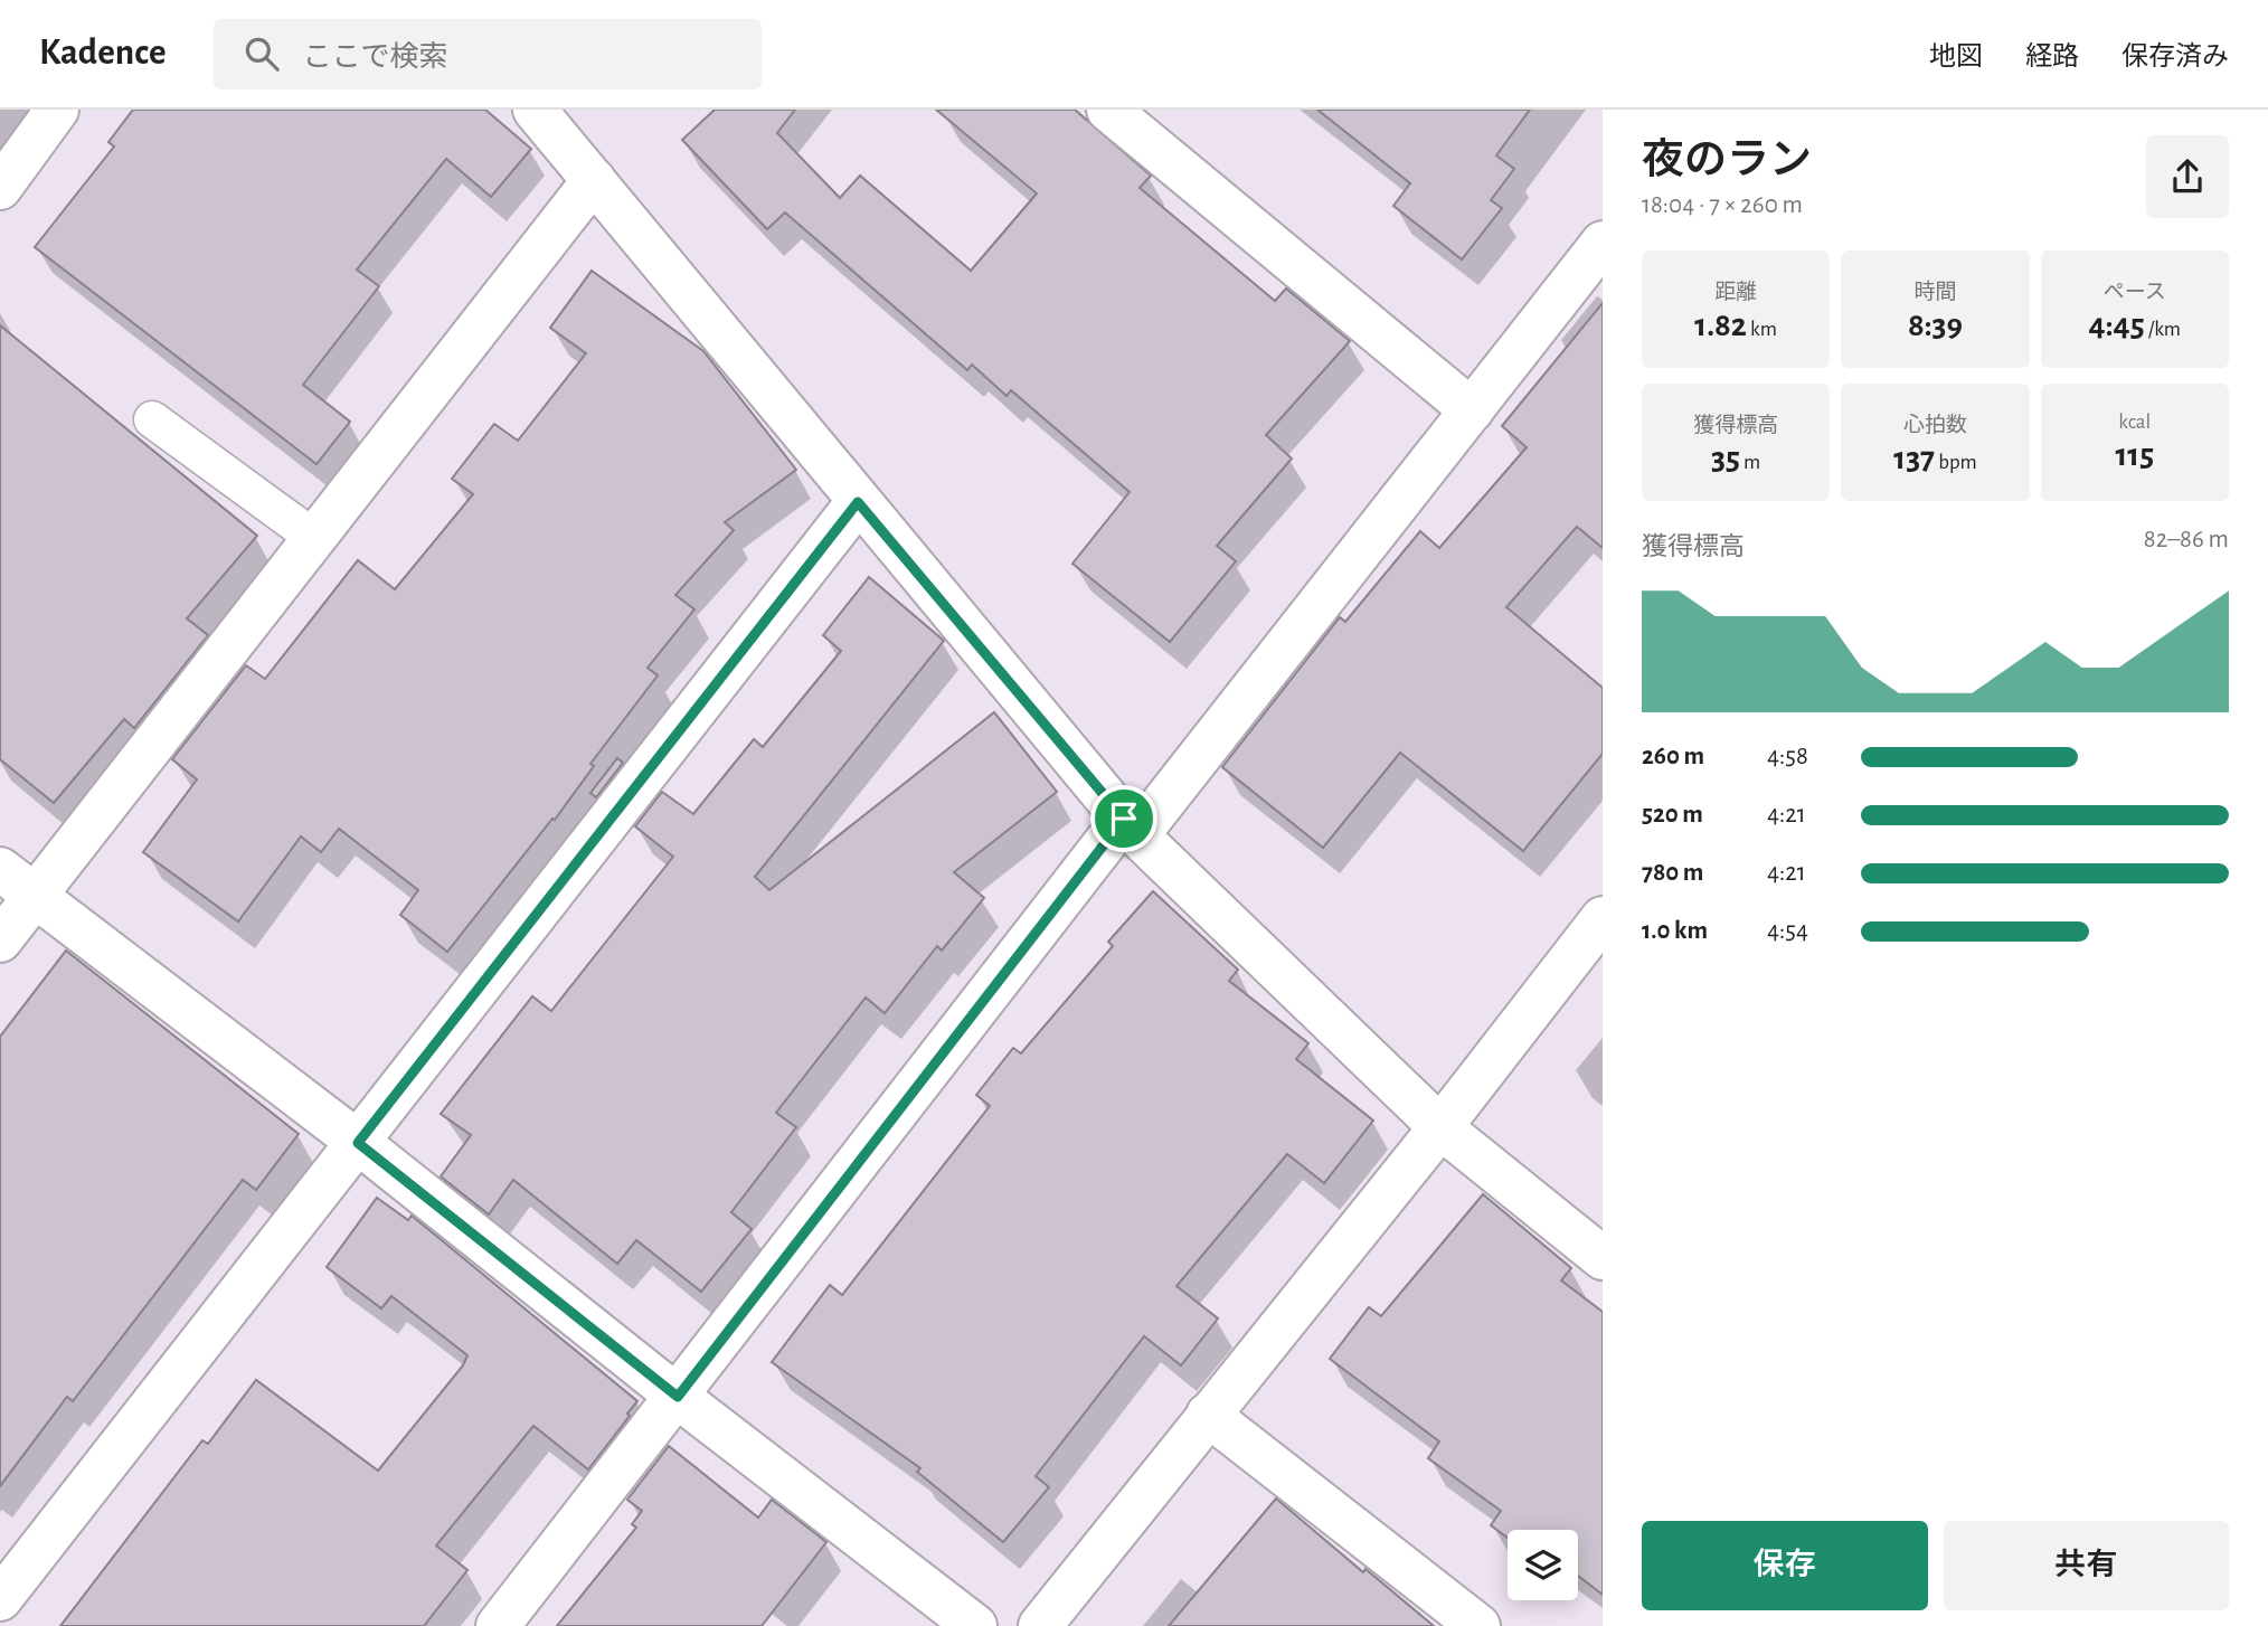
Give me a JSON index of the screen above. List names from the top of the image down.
{
  "page": {
    "header": "Kadence",
    "search": "ここで検索",
    "nav": ["地図", "経路", "保存済み"],
    "heading": ["夜のラン", "18:04 · 7 × 260 m"],
    "stats": [
      ["距離", "1.82 km"],
      ["時間", "8:39"],
      ["ペース", "4:45 /km"],
      ["獲得標高", "35 m"],
      ["心拍数", "137 bpm"],
      ["kcal", "115"]
    ],
    "chart": ["獲得標高", "82–86 m"],
    "list": [
      {
        "name": "260 m",
        "note": "4:58"
      },
      {
        "name": "520 m",
        "note": "4:21"
      },
      {
        "name": "780 m",
        "note": "4:21"
      },
      {
        "name": "1.0 km",
        "note": "4:54"
      }
    ],
    "buttons": ["保存", "共有"]
  }
}
